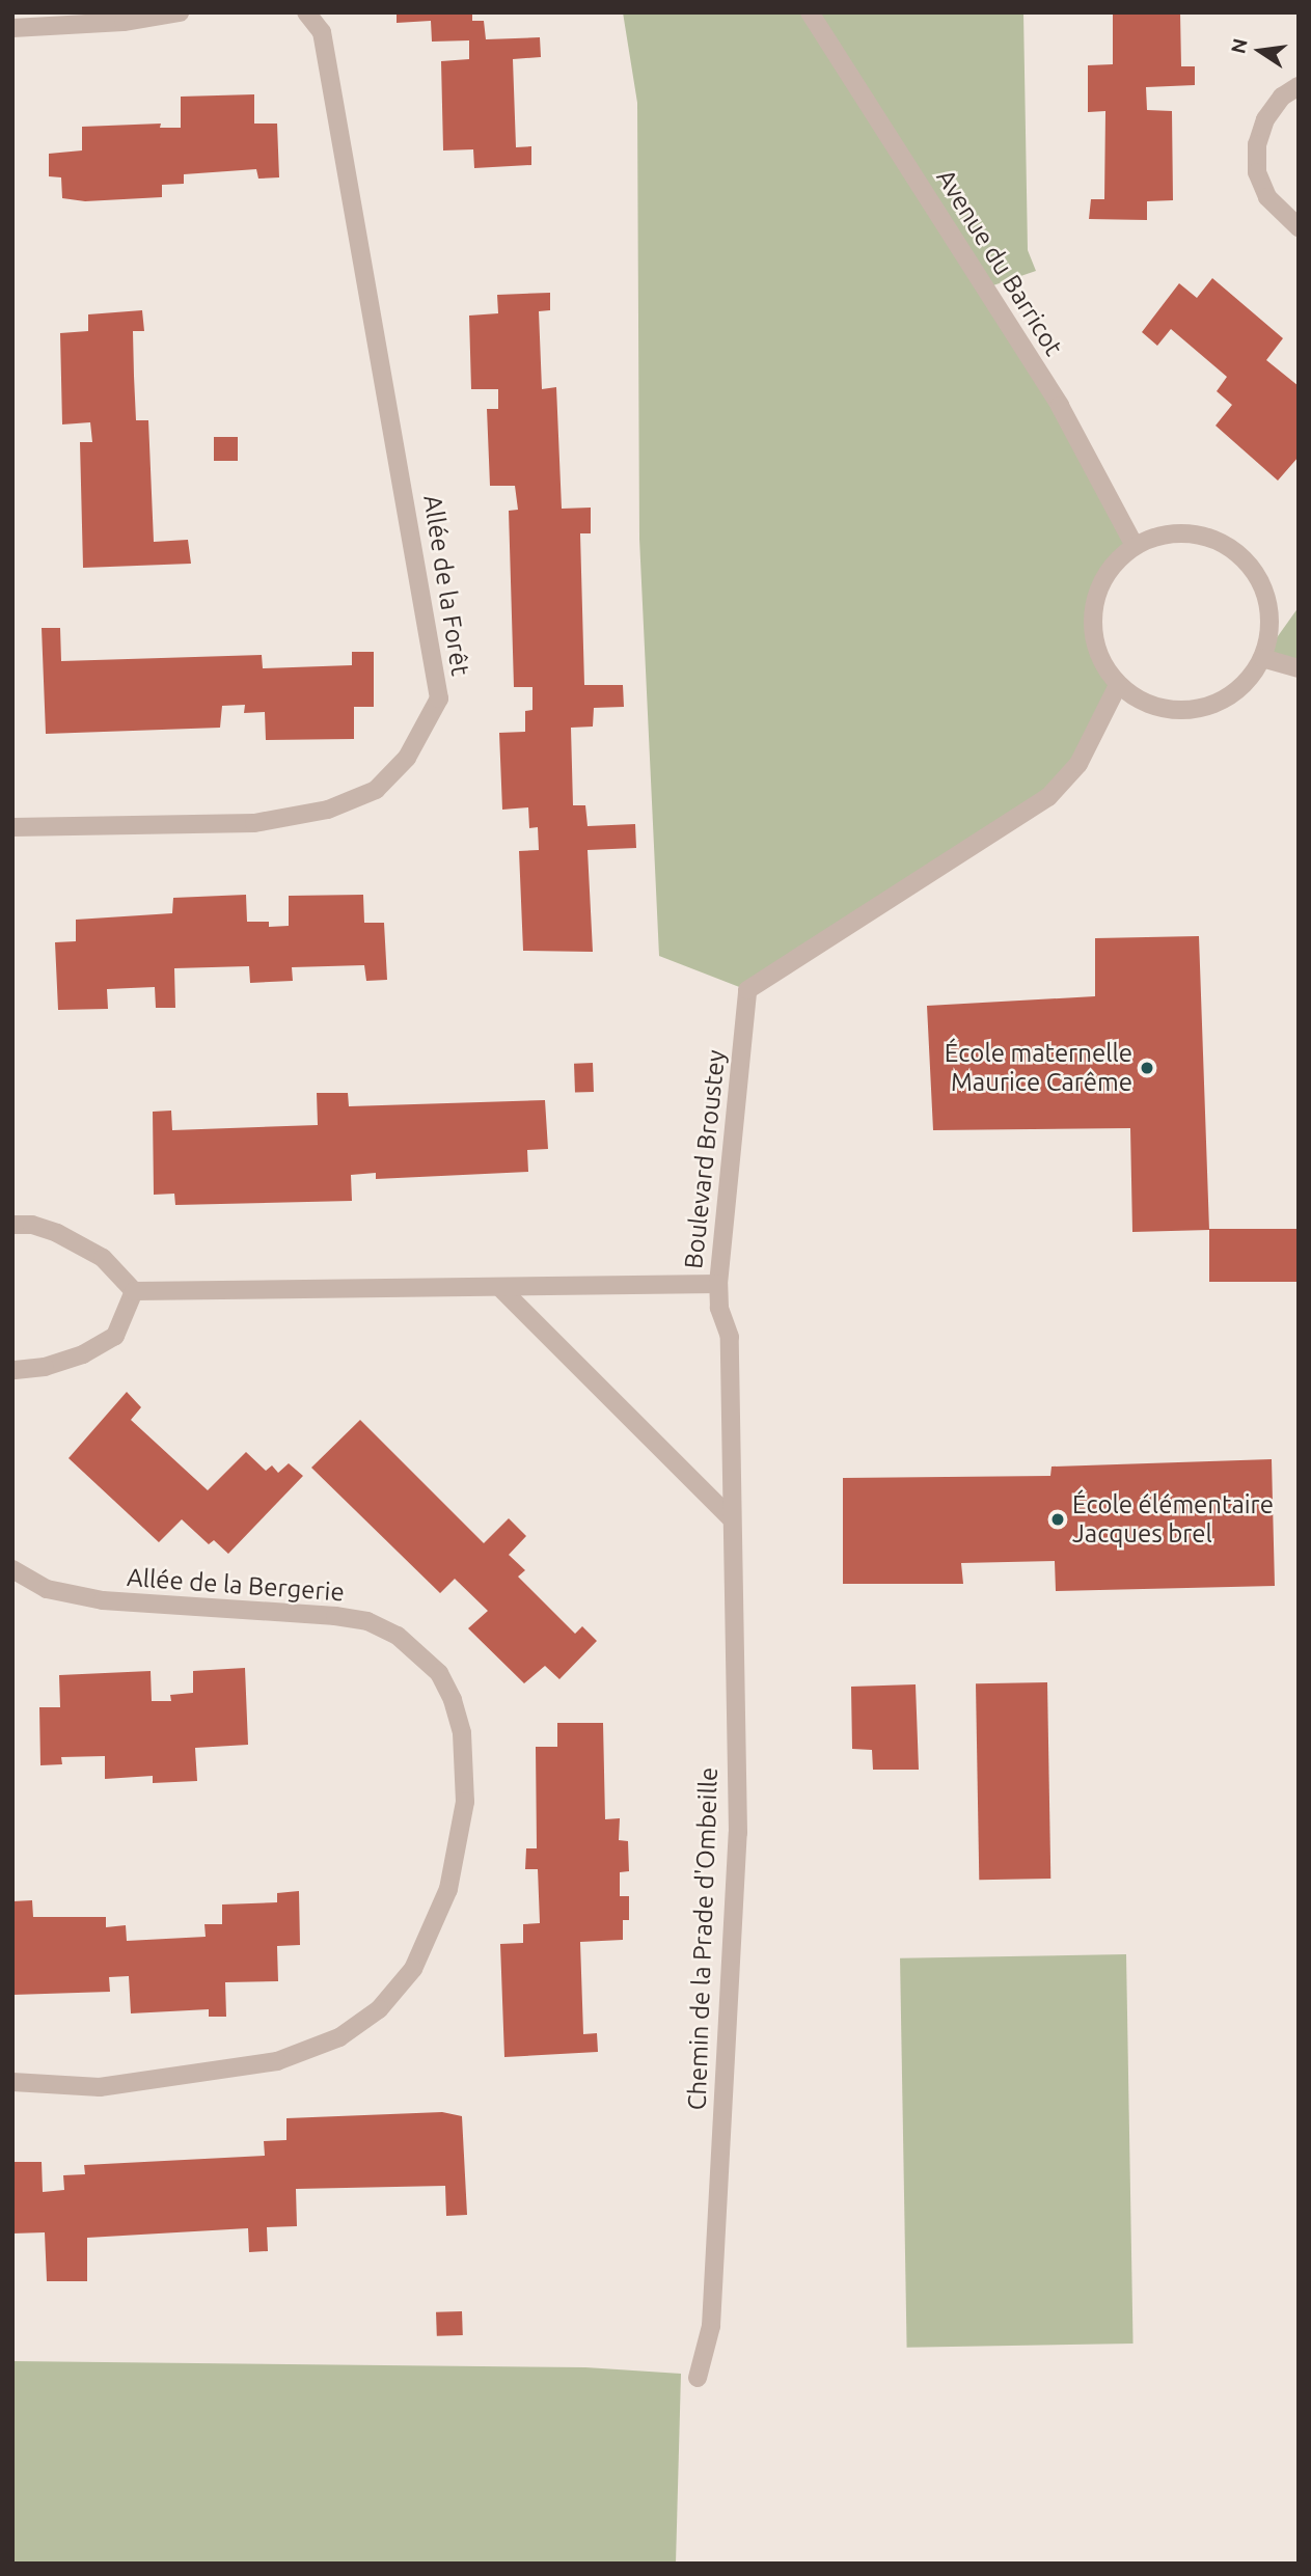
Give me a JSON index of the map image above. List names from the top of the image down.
{
  "streets": {
    "street": [
      "Avenue du Barricot",
      "Allée de la Forêt",
      "Boulevard Broustey",
      "Allée de la Bergerie",
      "Chemin de la Prade d'Ombeille"
    ]
  },
  "crossings": [
    ["Avenue du Barricot", "Boulevard Broustey"],
    ["Boulevard Broustey", "Chemin de la Prade d'Ombeille"]
  ],
  "places": ["École maternelle Maurice Carême", "École élémentaire Jacques brel"],
  "north": "left"
}
